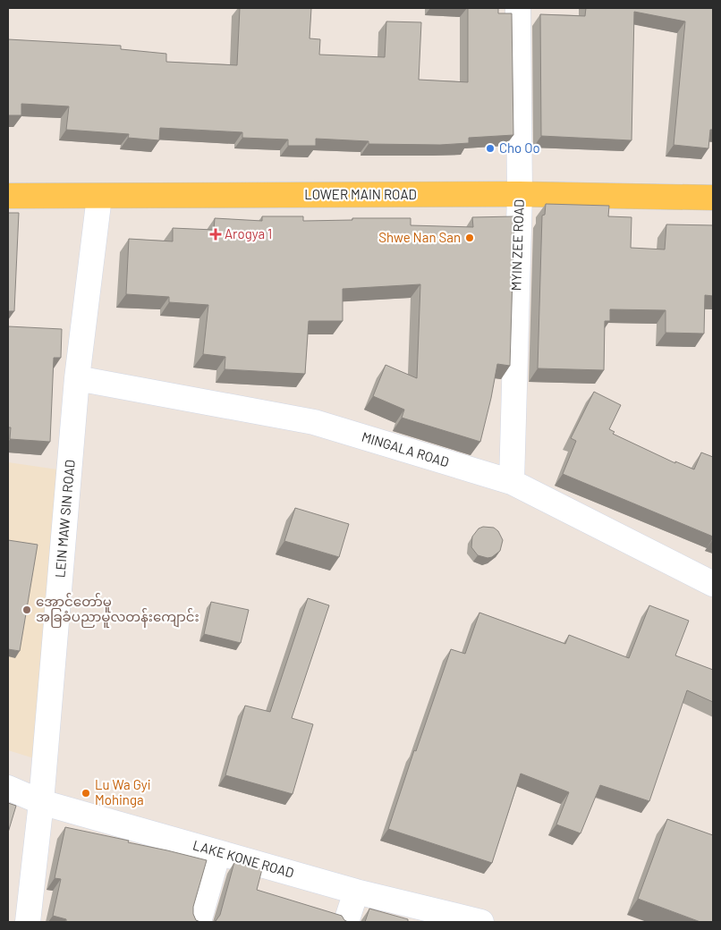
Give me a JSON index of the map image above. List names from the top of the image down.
{
  "streets": {
    "main road": ["LOWER MAIN ROAD"],
    "street": [
      "MYIN ZEE ROAD",
      "MINGALA ROAD",
      "LEIN MAW SIN ROAD",
      "LAKE KONE ROAD"
    ]
  },
  "crossings": [
    ["LOWER MAIN ROAD", "MYIN ZEE ROAD"],
    ["LOWER MAIN ROAD", "LEIN MAW SIN ROAD"],
    ["MYIN ZEE ROAD", "MINGALA ROAD"],
    ["MINGALA ROAD", "LEIN MAW SIN ROAD"],
    ["LEIN MAW SIN ROAD", "LAKE KONE ROAD"]
  ],
  "places": {
    "other": [
      "Cho Oo",
      "Shwe Nan San",
      "အောင်တော်မူ အခြခံပညာမူလတန်းကျောင်း",
      "Lu Wa Gyi Mohinga"
    ],
    "health": ["Arogya 1"]
  }
}
